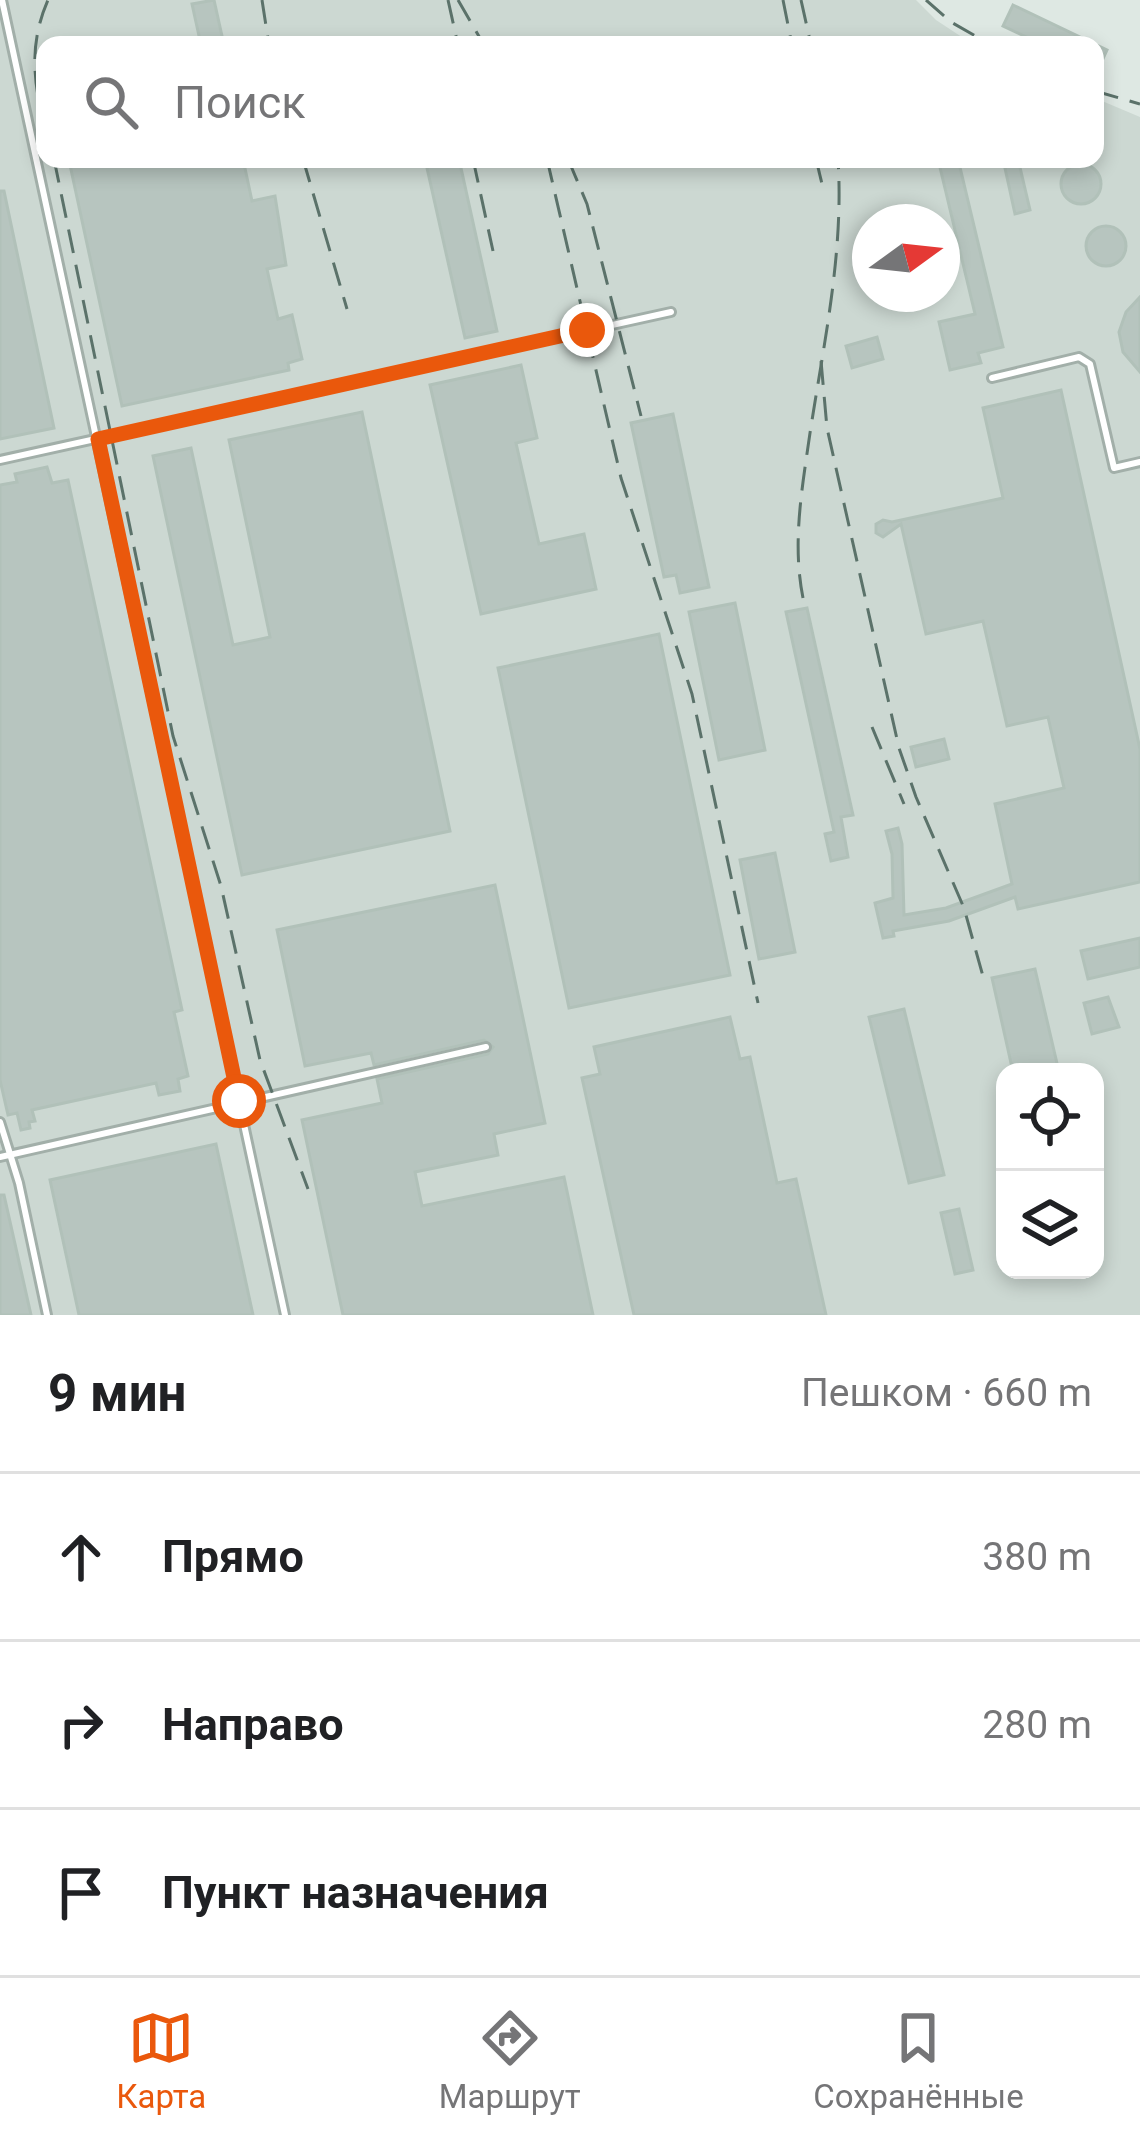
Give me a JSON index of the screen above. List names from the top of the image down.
{
  "north": "right",
  "page": {
    "search": "Поиск",
    "heading": ["9 мин", "Пешком · 660 m"],
    "list": [
      ["Прямо", "380 m"],
      ["Направо", "280 m"],
      "Пункт назначения"
    ],
    "nav": ["Карта", "Маршрут", "Сохранённые"]
  }
}
